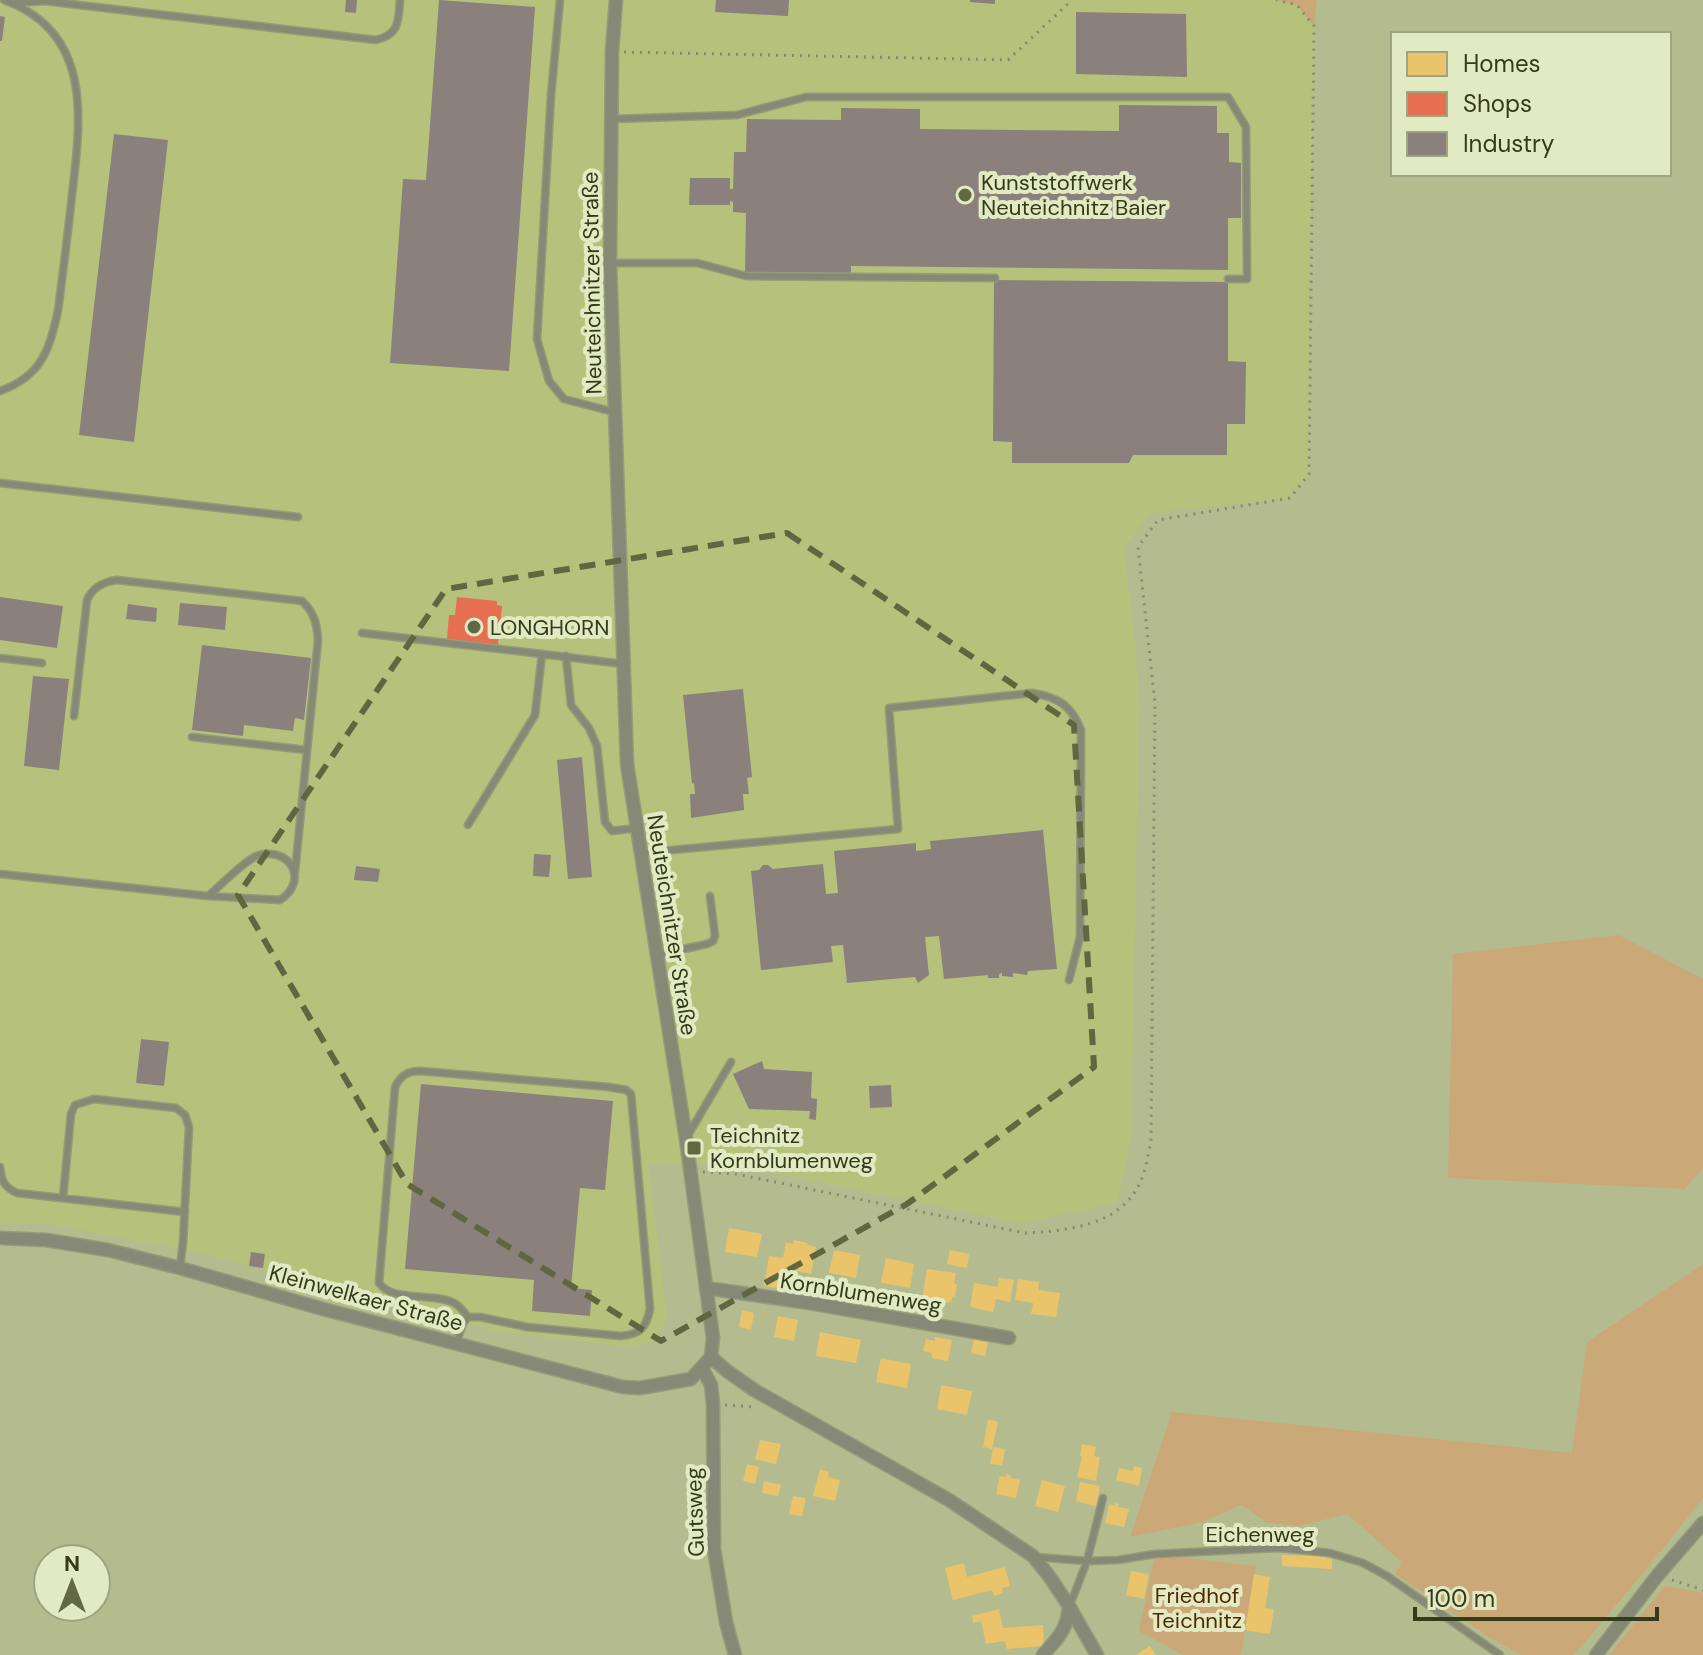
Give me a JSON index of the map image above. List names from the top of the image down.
{
  "streets": {
    "street": [
      "Neuteichnitzer Straße",
      "Kornblumenweg",
      "Kleinwelkaer Straße",
      "Gutsweg"
    ],
    "lane": ["Eichenweg"]
  },
  "crossings": [
    ["Neuteichnitzer Straße", "Kornblumenweg"],
    ["Neuteichnitzer Straße", "Kleinwelkaer Straße"],
    ["Kleinwelkaer Straße", "Gutsweg"]
  ],
  "parks": ["Friedhof Teichnitz"],
  "places": {
    "other": ["Kunststoffwerk Neuteichnitz Baier", "LONGHORN"],
    "transit": ["Teichnitz Kornblumenweg"]
  },
  "legend": ["Homes", "Shops", "Industry"],
  "scale_bar": "100 m",
  "north": "top"
}
